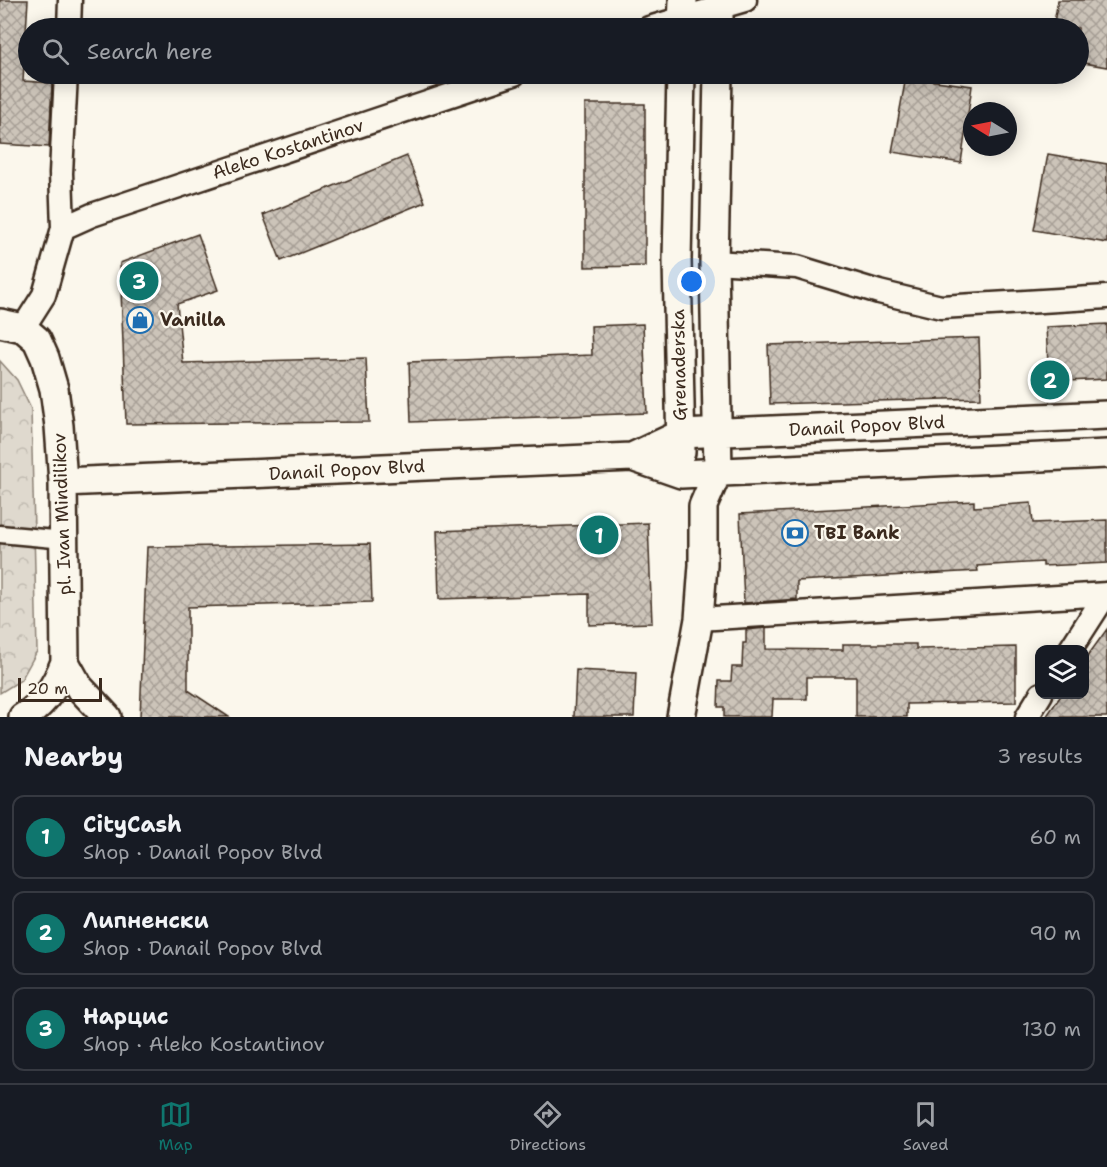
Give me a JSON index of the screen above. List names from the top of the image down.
{
  "streets": {
    "street": [
      "Aleko Kostantinov",
      "Grenaderska",
      "Danail Popov Blvd",
      "pl. Ivan Mindilikov"
    ]
  },
  "crossings": [
    ["Grenaderska", "Danail Popov Blvd"],
    ["Danail Popov Blvd", "pl. Ivan Mindilikov"]
  ],
  "places": {
    "shop": ["Vanilla"],
    "bank": ["TBI Bank"]
  },
  "scale_bar": "20 m",
  "north": "left",
  "page": {
    "search": "Search here",
    "pins": ["3", "2", "1"],
    "scale": "20 m",
    "heading": ["Nearby", "3 results"],
    "list": [
      {
        "mark": "1",
        "name": "CityCash",
        "note": "Shop · Danail Popov Blvd",
        "value": "60 m"
      },
      {
        "mark": "2",
        "name": "Липненски",
        "note": "Shop · Danail Popov Blvd",
        "value": "90 m"
      },
      {
        "mark": "3",
        "name": "Нарцис",
        "note": "Shop · Aleko Kostantinov",
        "value": "130 m"
      }
    ],
    "nav": ["Map", "Directions", "Saved"]
  }
}
